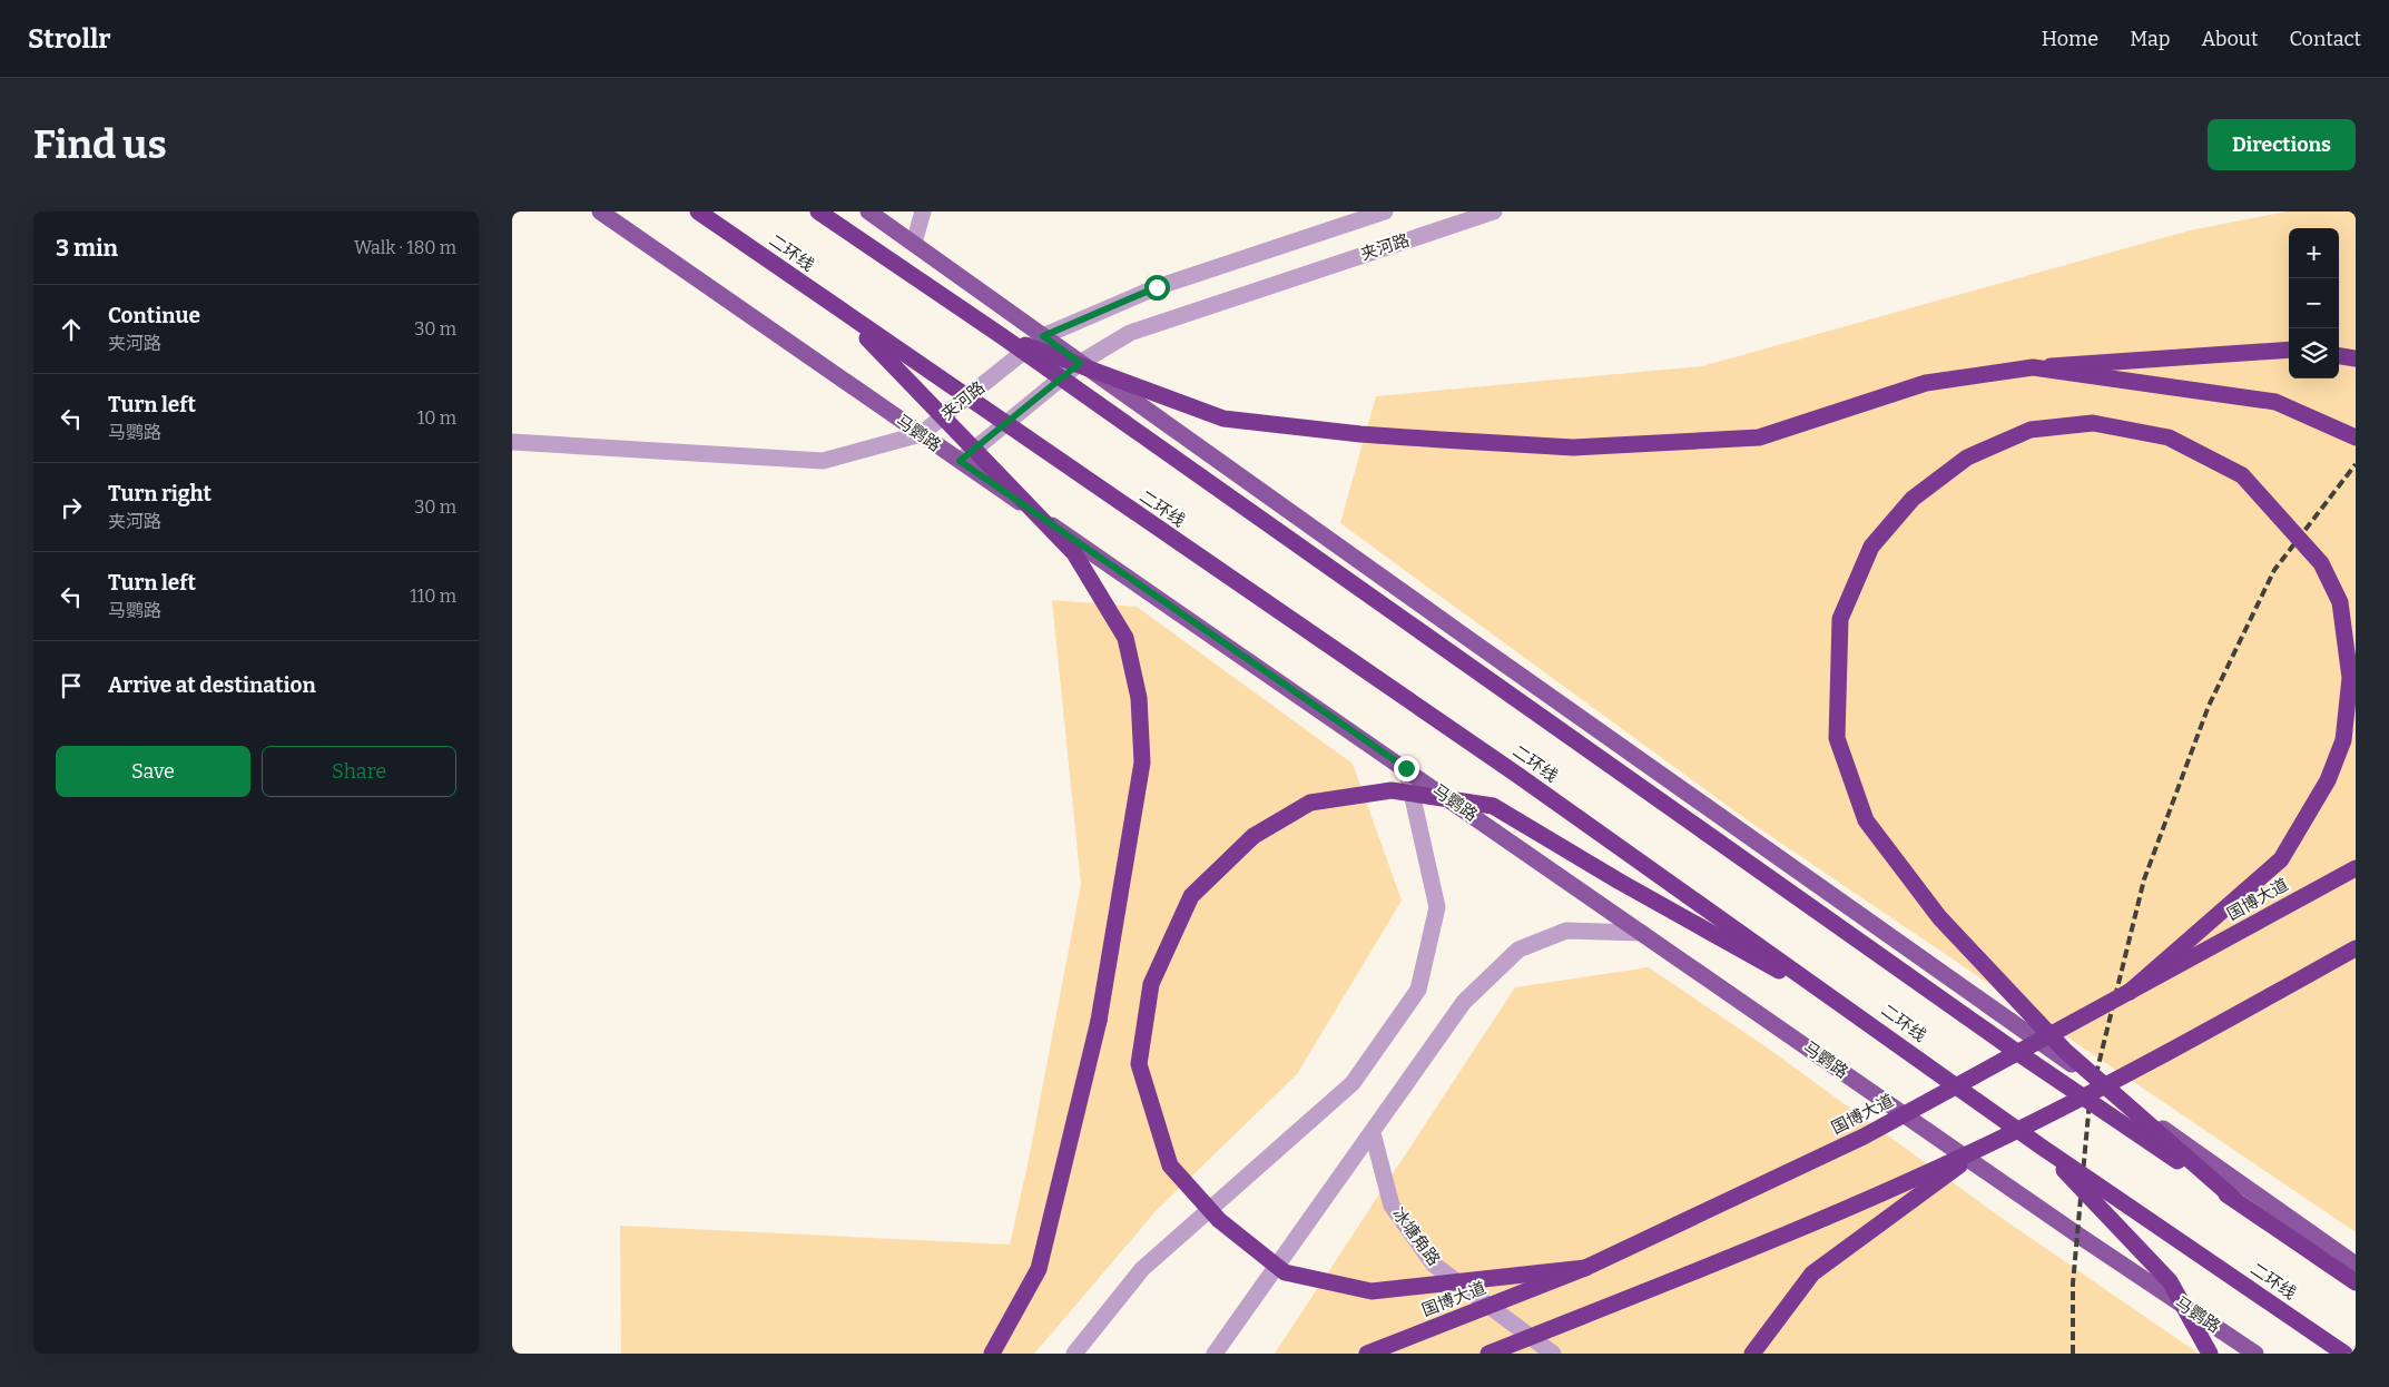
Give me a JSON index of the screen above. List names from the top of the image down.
{
  "streets": {
    "highway": ["二环线", "国博大道"],
    "main road": ["马鹦路"],
    "street": ["夹河路", "冰塘角路"]
  },
  "crossings": [
    ["夹河路", "马鹦路"]
  ],
  "page": {
    "header": "Strollr",
    "nav": [
      "Home",
      "Map",
      "About",
      "Contact"
    ],
    "buttons": [
      "Directions",
      ["Save", "Share"]
    ],
    "title": "Find us",
    "heading": ["3 min", "Walk · 180 m"],
    "map_buttons": ["+", "−"],
    "list": [
      ["Continue", "夹河路", "30 m"],
      ["Turn left", "马鹦路", "10 m"],
      ["Turn right", "夹河路", "30 m"],
      ["Turn left", "马鹦路", "110 m"],
      "Arrive at destination"
    ]
  }
}
